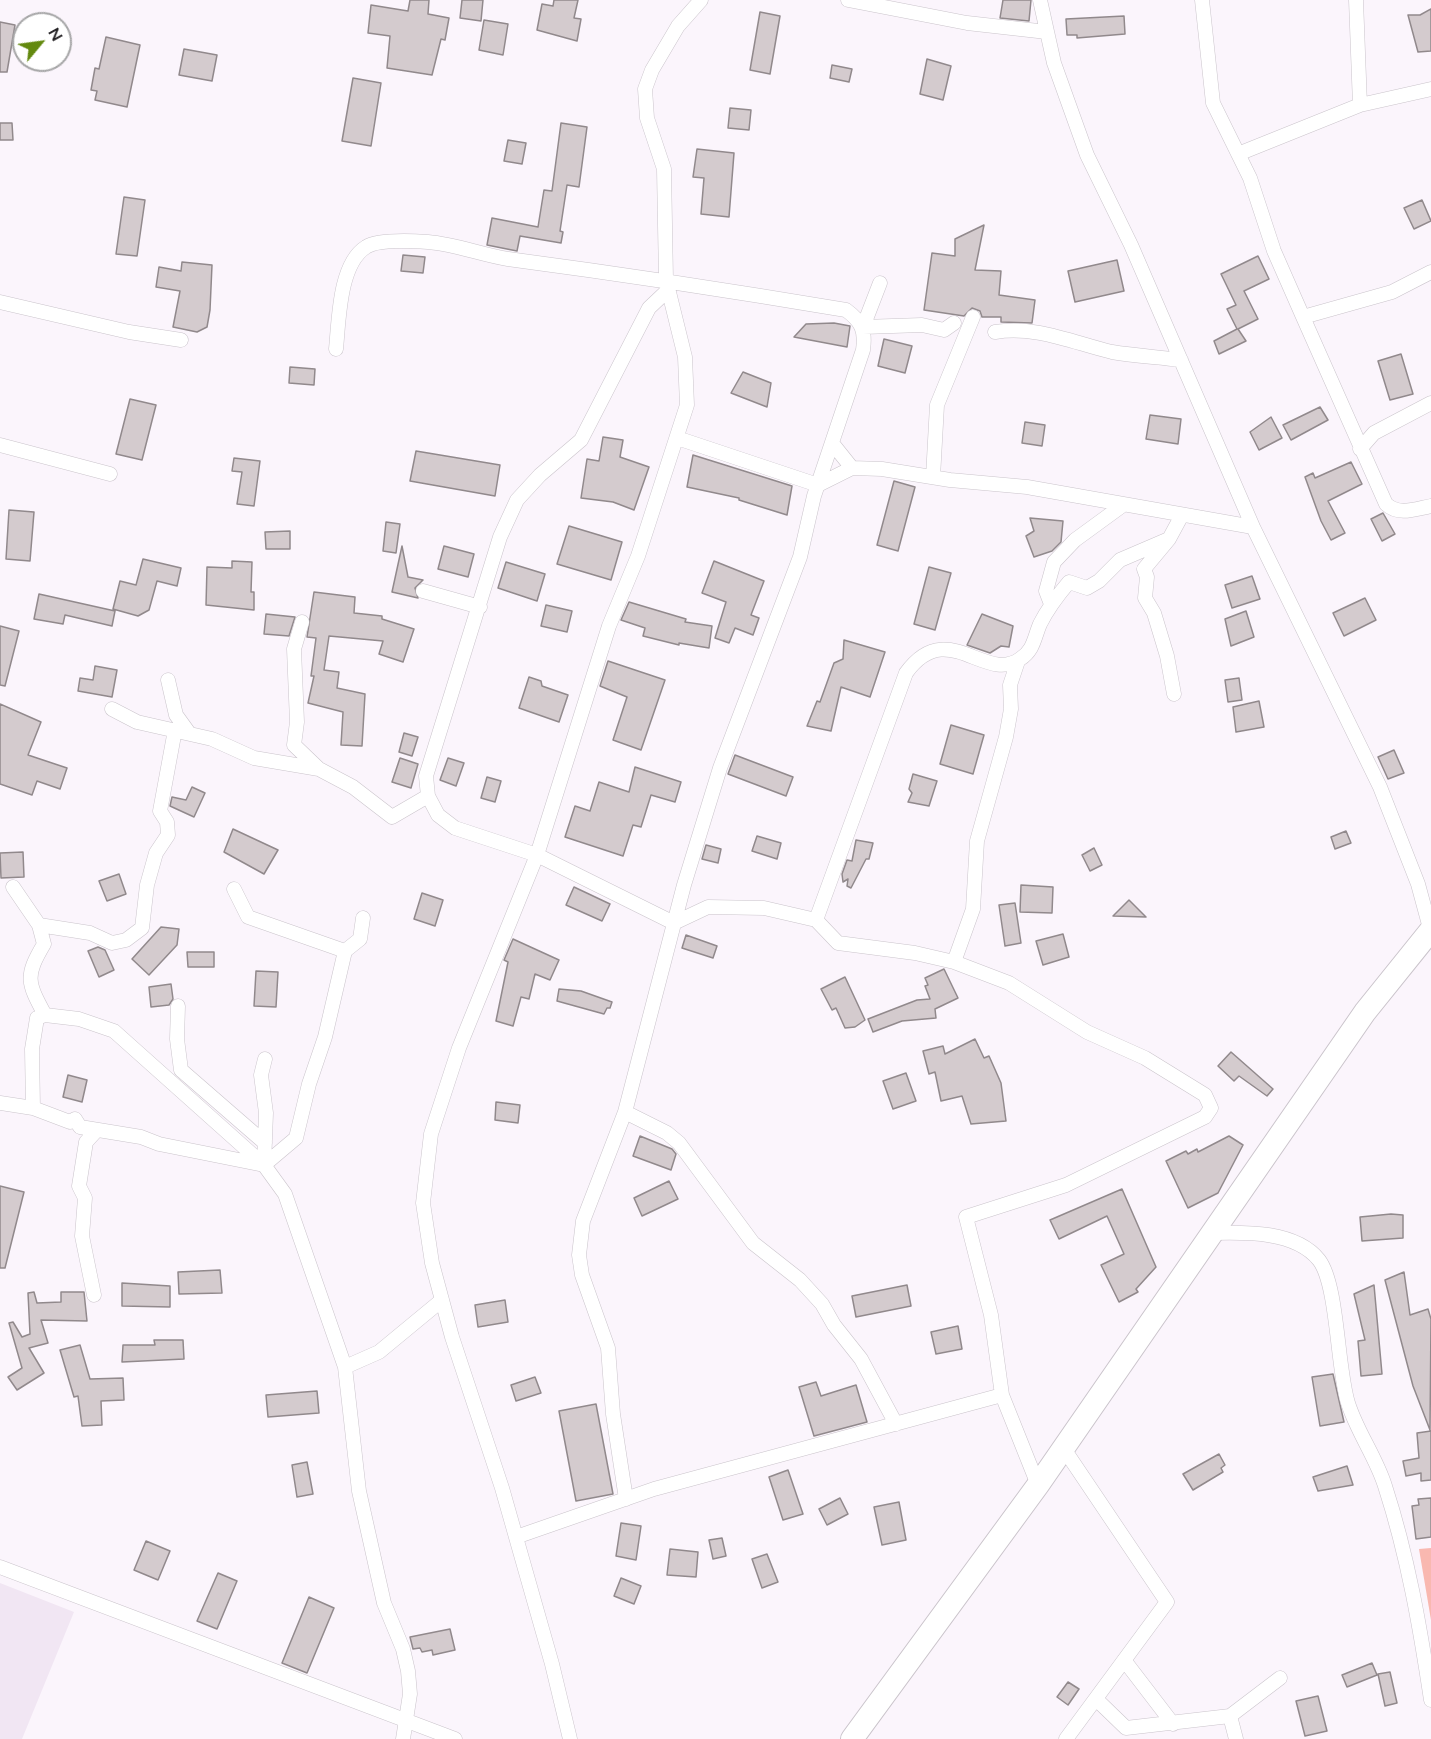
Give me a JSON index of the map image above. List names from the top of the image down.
{
  "north": "top right"
}
